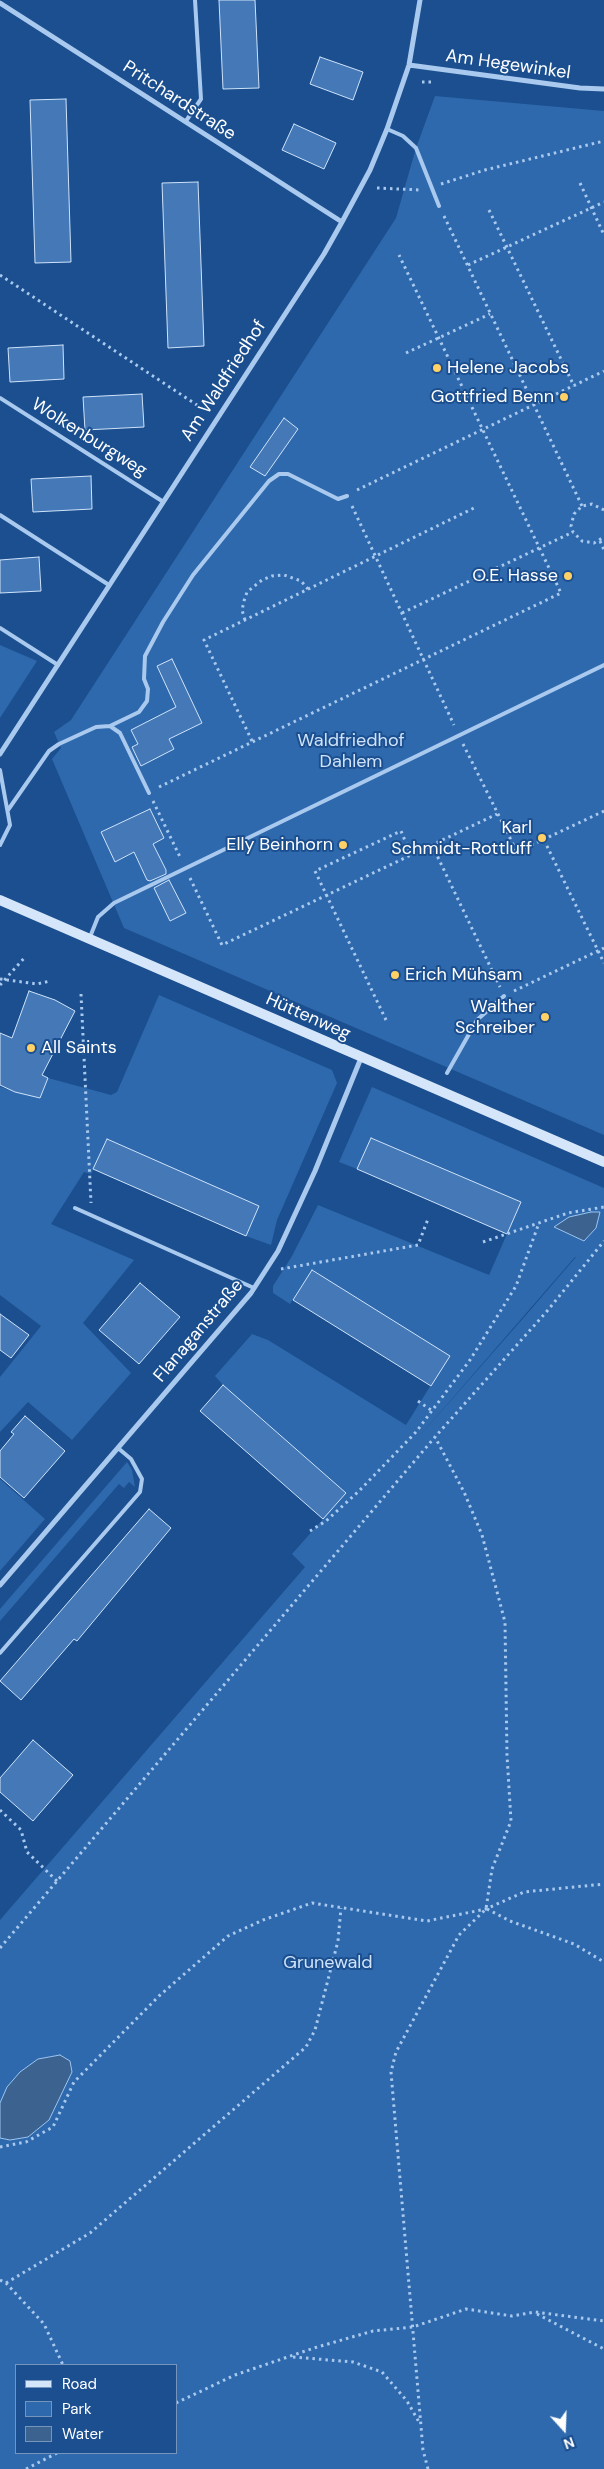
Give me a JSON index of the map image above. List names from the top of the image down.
{
  "streets": {
    "main road": ["Hüttenweg"],
    "street": [
      "Am Hegewinkel",
      "Pritchardstraße",
      "Am Waldfriedhof",
      "Flanaganstraße"
    ],
    "lane": ["Wolkenburgweg"]
  },
  "crossings": [
    ["Am Hegewinkel", "Am Waldfriedhof"],
    ["Pritchardstraße", "Am Waldfriedhof"],
    ["Am Waldfriedhof", "Wolkenburgweg"],
    ["Hüttenweg", "Flanaganstraße"]
  ],
  "parks": ["Waldfriedhof Dahlem", "Grunewald"],
  "places": [
    "Helene Jacobs",
    "Gottfried Benn",
    "O.E. Hasse",
    "Karl Schmidt-Rottluff",
    "Elly Beinhorn",
    "Erich Mühsam",
    "Walther Schreiber",
    "All Saints"
  ],
  "legend": ["Road", "Park", "Water"],
  "north": "bottom"
}
